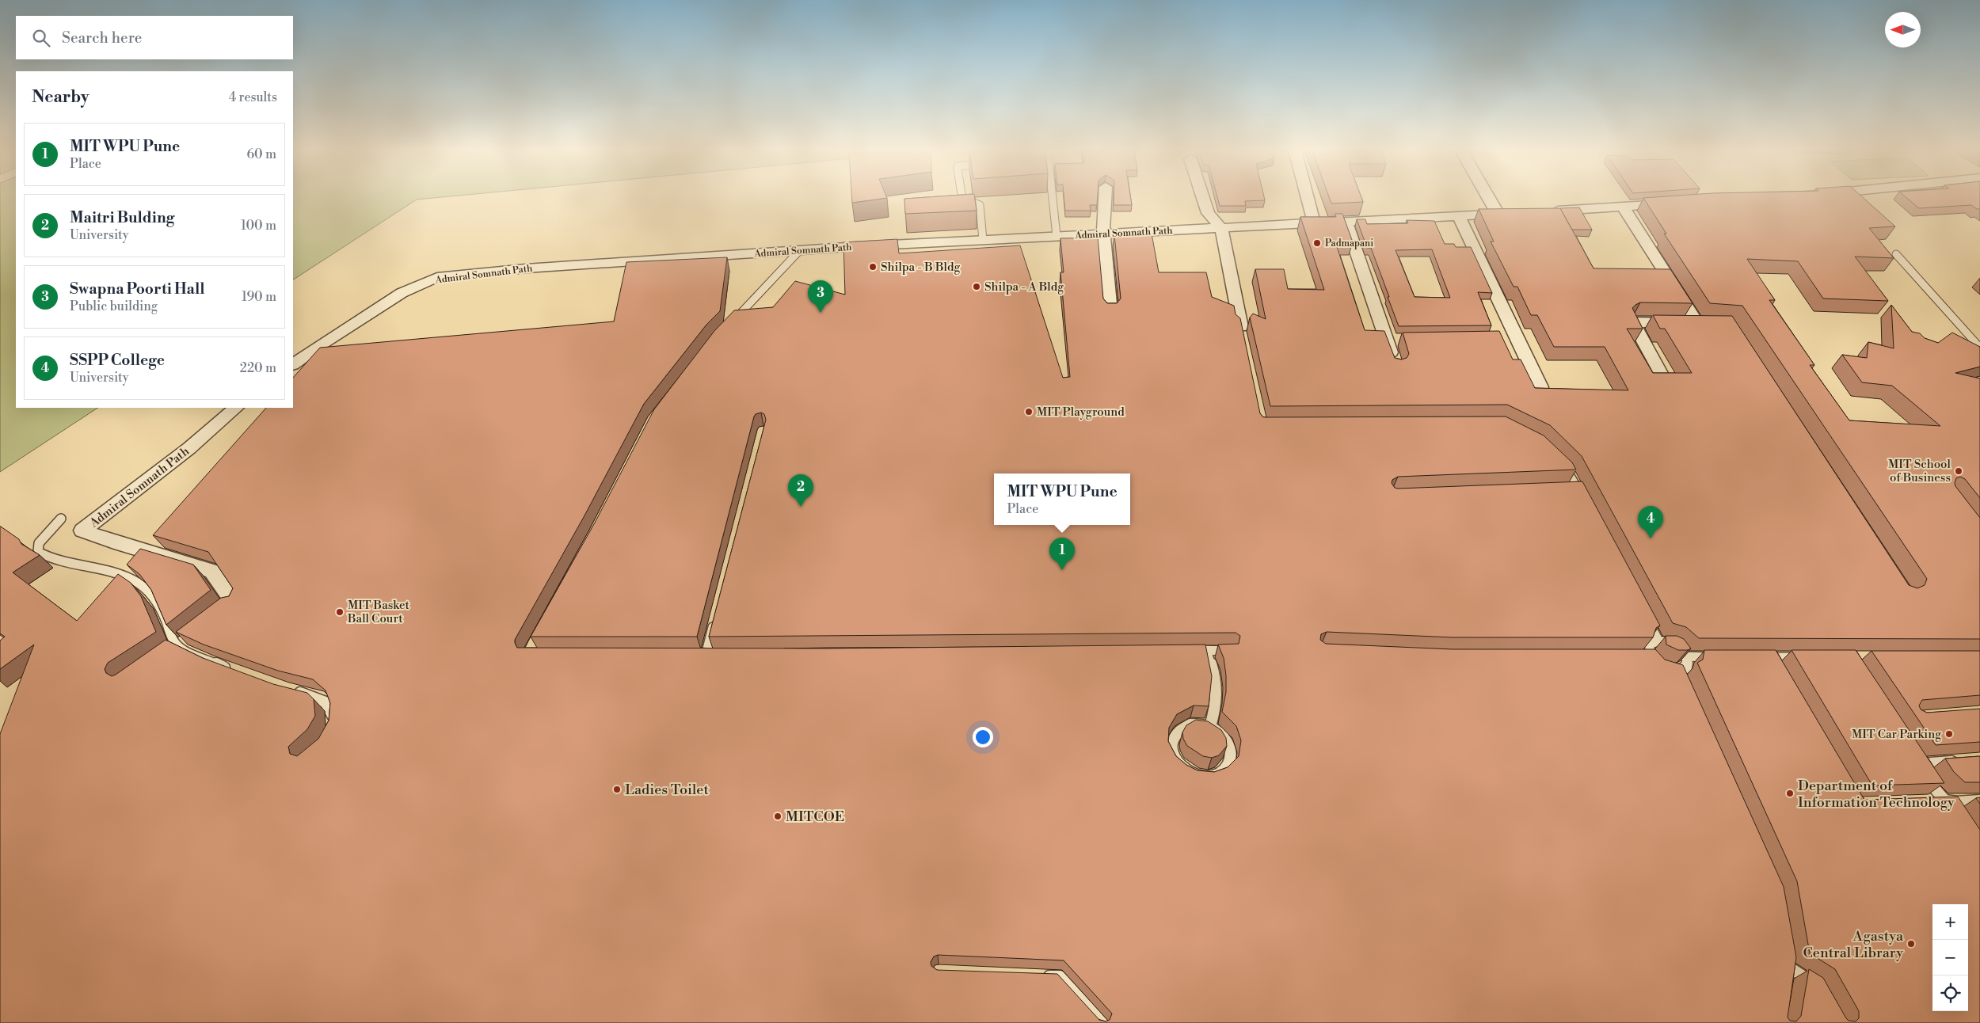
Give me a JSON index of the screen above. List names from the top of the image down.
{
  "streets": {
    "street": ["Admiral Somnath Path"]
  },
  "places": [
    "Padmapani",
    "Shilpa - B Bldg",
    "Shilpa - A Bldg",
    "MIT Playground",
    "MIT School of Business",
    "MIT Basket Ball Court",
    "MIT Car Parking",
    "Ladies Toilet",
    "Department of Information Technology",
    "MITCOE",
    "Agastya Central Library"
  ],
  "north": "left",
  "page": {
    "search": "Search here",
    "heading": ["Nearby", "4 results"],
    "list": [
      {
        "mark": "1",
        "name": "MIT WPU Pune",
        "note": "Place",
        "value": "60 m"
      },
      {
        "mark": "2",
        "name": "Maitri Bulding",
        "note": "University",
        "value": "100 m"
      },
      {
        "mark": "3",
        "name": "Swapna Poorti Hall",
        "note": "Public building",
        "value": "190 m"
      },
      {
        "mark": "4",
        "name": "SSPP College",
        "note": "University",
        "value": "220 m"
      }
    ],
    "pins": [
      "3",
      "2",
      "4",
      "1"
    ],
    "popup": ["MIT WPU Pune", "Place"],
    "map_buttons": ["+", "−"]
  }
}
